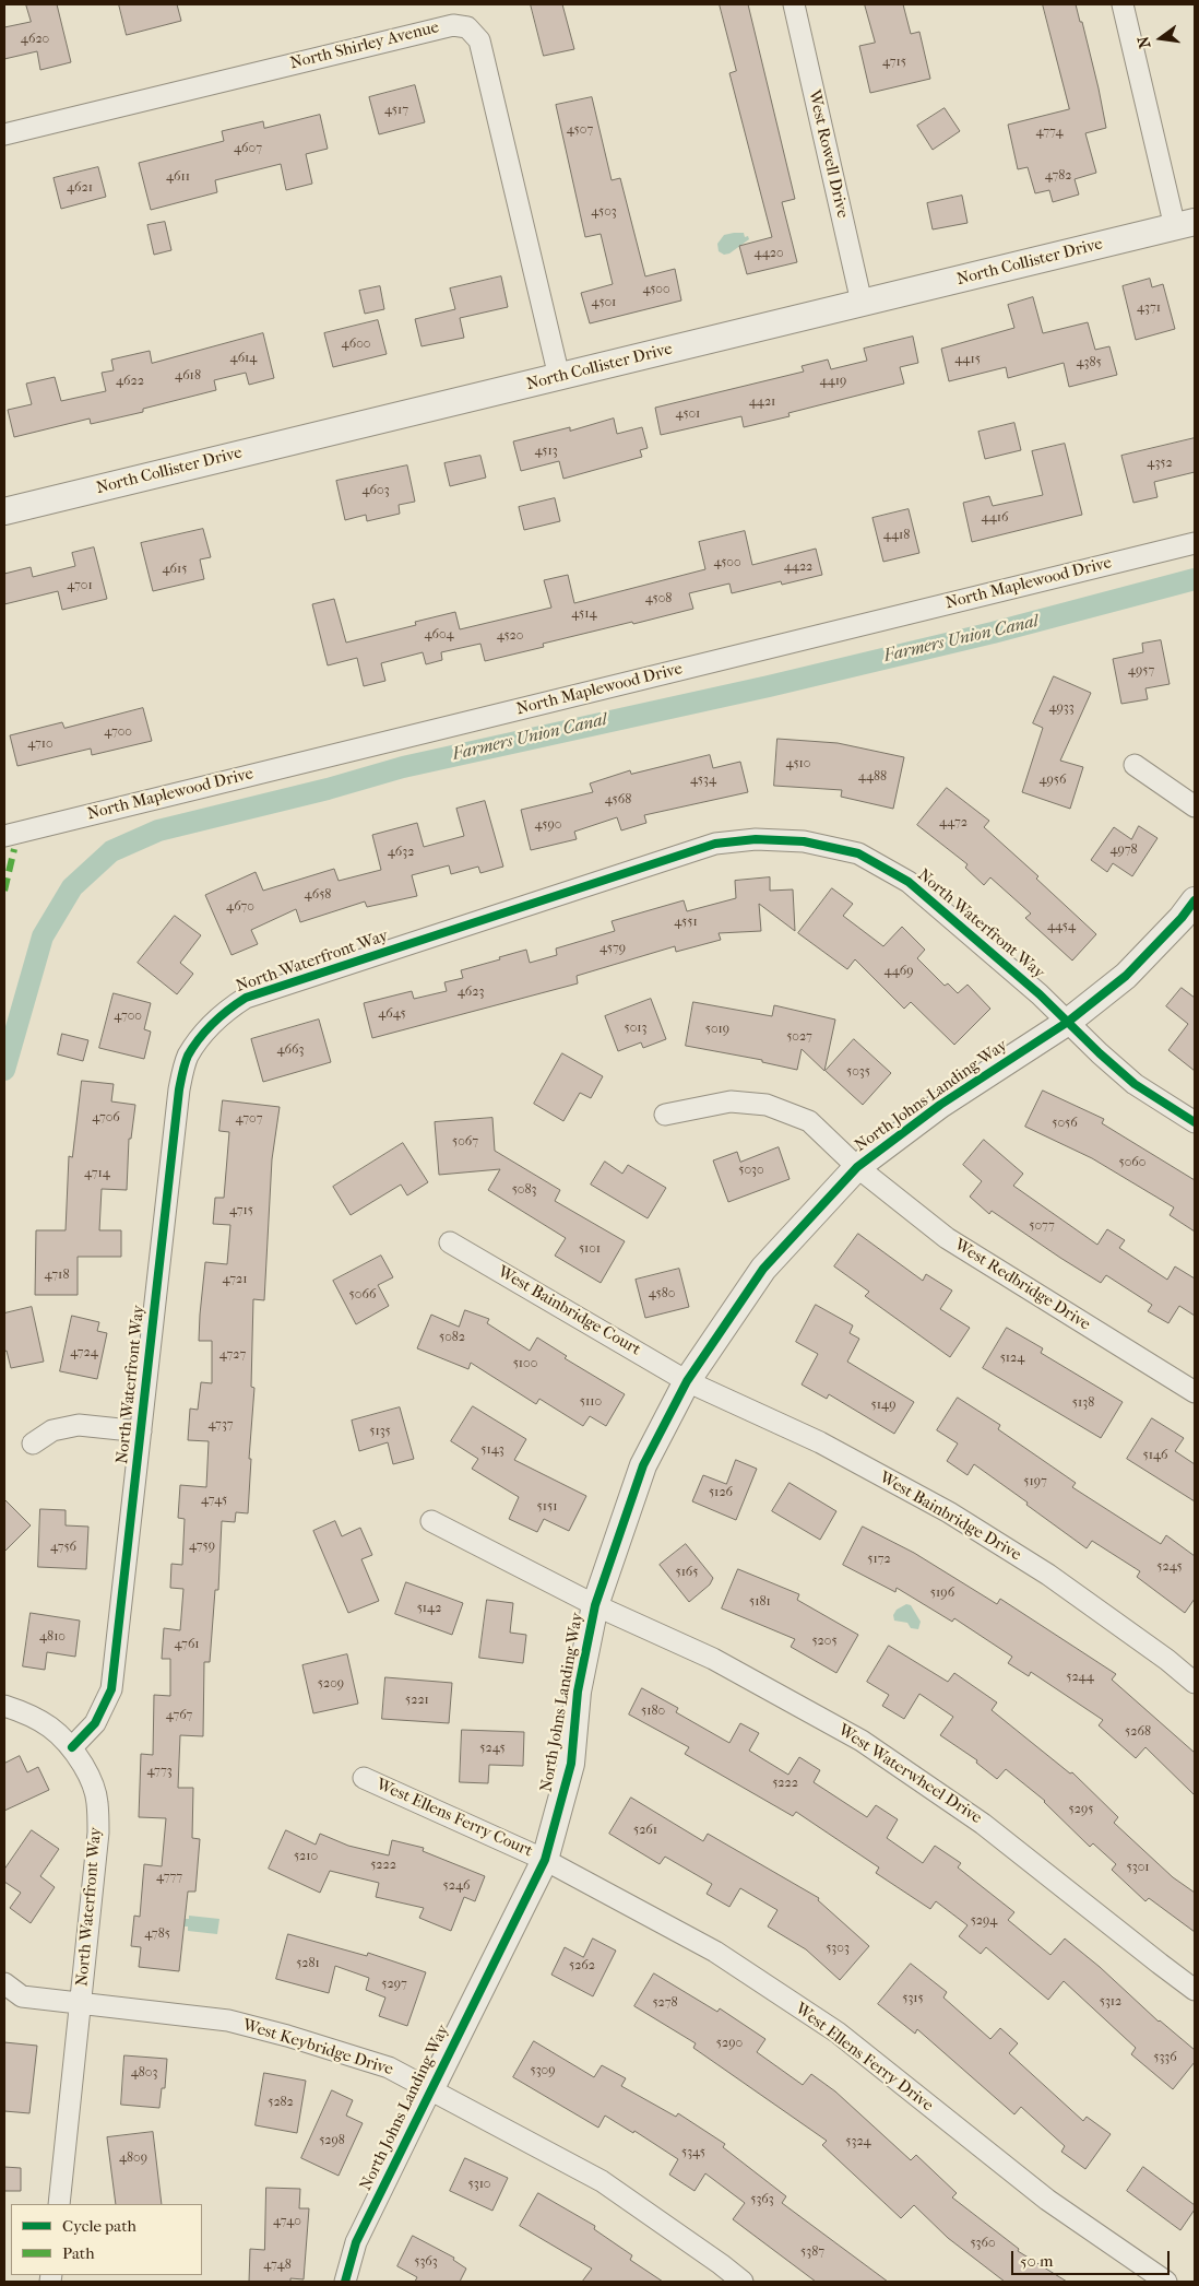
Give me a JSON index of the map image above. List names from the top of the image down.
{
  "streets": {
    "street": [
      "North Shirley Avenue",
      "West Rowell Drive",
      "North Collister Drive",
      "North Maplewood Drive",
      "North Waterfront Way",
      "North Johns Landing Way",
      "West Redbridge Drive",
      "West Bainbridge Court",
      "West Bainbridge Drive",
      "West Waterwheel Drive",
      "West Ellens Ferry Court",
      "West Keybridge Drive",
      "West Ellens Ferry Drive"
    ]
  },
  "crossings": [
    ["North Shirley Avenue", "North Collister Drive"],
    ["West Rowell Drive", "North Collister Drive"],
    ["North Waterfront Way", "North Johns Landing Way"],
    ["North Waterfront Way", "West Keybridge Drive"],
    ["North Johns Landing Way", "West Redbridge Drive"],
    ["North Johns Landing Way", "West Bainbridge Court"],
    ["North Johns Landing Way", "West Bainbridge Drive"],
    ["North Johns Landing Way", "West Waterwheel Drive"],
    ["North Johns Landing Way", "West Ellens Ferry Court"],
    ["North Johns Landing Way", "West Keybridge Drive"],
    ["North Johns Landing Way", "West Ellens Ferry Drive"],
    ["West Bainbridge Court", "West Bainbridge Drive"],
    ["West Ellens Ferry Court", "West Ellens Ferry Drive"]
  ],
  "water": ["Farmers Union Canal"],
  "house_numbers": [
    "4620",
    "4715",
    "4517",
    "4507",
    "4774",
    "4607",
    "4782",
    "4611",
    "4621",
    "4503",
    "4420",
    "4500",
    "4501",
    "4371",
    "4600",
    "4614",
    "4415",
    "4385",
    "4618",
    "4622",
    "4419",
    "4421",
    "4501",
    "4513",
    "4352",
    "4603",
    "4416",
    "4418",
    "4500",
    "4422",
    "4615",
    "4701",
    "4508",
    "4514",
    "4604",
    "4520",
    "4957",
    "4933",
    "4700",
    "4710",
    "4510",
    "4488",
    "4534",
    "4956",
    "4568",
    "4472",
    "4590",
    "4978",
    "4632",
    "4658",
    "4670",
    "4551",
    "4454",
    "4579",
    "4469",
    "4623",
    "4645",
    "4700",
    "5013",
    "5019",
    "5027",
    "4663",
    "5035",
    "4706",
    "4707",
    "5056",
    "5067",
    "5060",
    "5030",
    "4714",
    "5083",
    "4715",
    "5077",
    "5101",
    "4718",
    "4721",
    "4580",
    "5066",
    "5082",
    "4724",
    "4727",
    "5124",
    "5100",
    "5110",
    "5138",
    "5149",
    "4737",
    "5135",
    "5143",
    "5146",
    "5197",
    "5126",
    "4745",
    "5151",
    "4759",
    "4756",
    "5172",
    "5245",
    "5165",
    "5196",
    "5181",
    "5142",
    "4810",
    "5205",
    "4761",
    "5244",
    "5209",
    "5221",
    "5180",
    "4767",
    "5268",
    "5245",
    "4773",
    "5222",
    "5295",
    "5261",
    "5210",
    "5222",
    "5301",
    "4777",
    "5246",
    "5294",
    "4785",
    "5303",
    "5281",
    "5262",
    "5297",
    "5315",
    "5312",
    "5278",
    "5290",
    "5336",
    "5309",
    "4803",
    "5282",
    "5298",
    "5324",
    "5345",
    "4809",
    "5310",
    "5363",
    "4740",
    "5360",
    "5387",
    "5363",
    "4748"
  ],
  "legend": ["Cycle path", "Path"],
  "scale_bar": "50 m",
  "north": "left"
}
